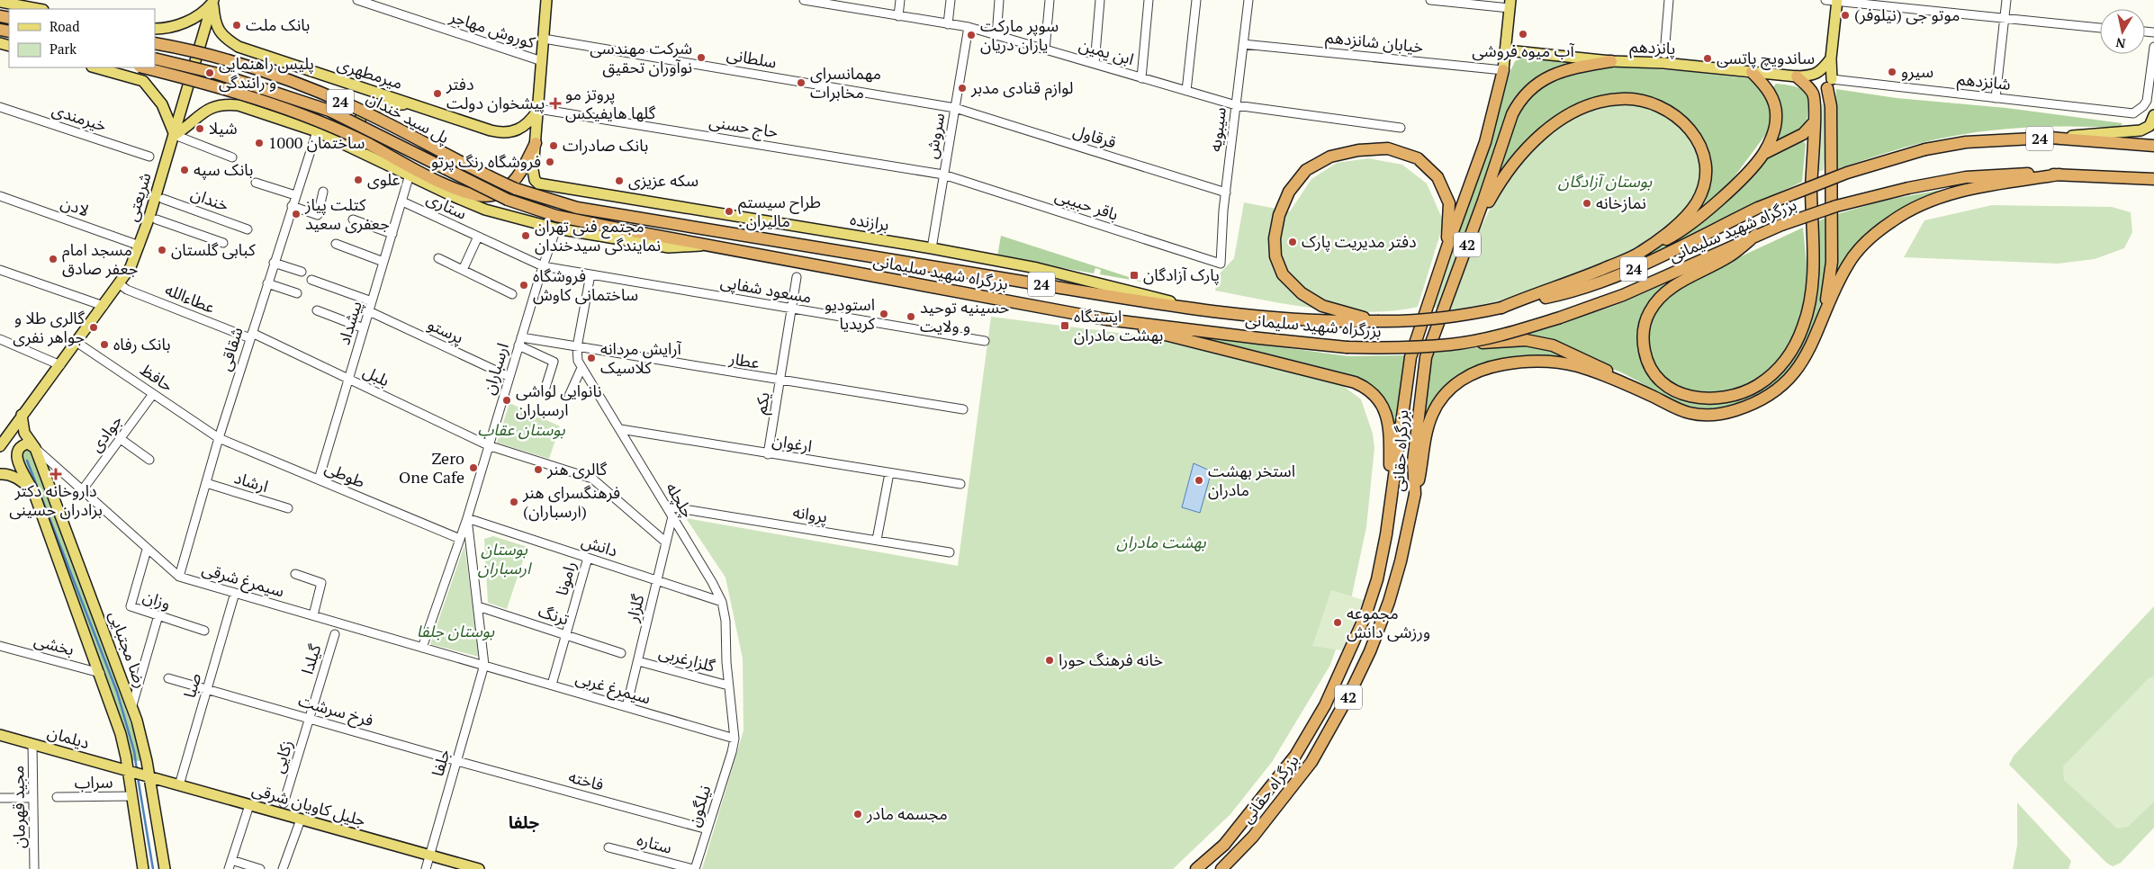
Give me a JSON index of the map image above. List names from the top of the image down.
{
  "streets": {
    "highway": [
      "24",
      "پل سید خندان",
      "بزرگراه شهید سلیمانی",
      "42",
      "بزرگراه حقانی"
    ],
    "main road": [
      "پانزدهم",
      "میرمطهری",
      "شریعتی",
      "برازنده",
      "رضا مجتبایی",
      "دیلمان",
      "جلیل کاویان شرقی"
    ],
    "street": [
      "کوروش مهاجر",
      "خیابان شانزدهم",
      "ابن یمین",
      "سلطانی",
      "شانزدهم",
      "خیرمندی",
      "حاج حسنی",
      "سیبویه",
      "سروش",
      "قرقاول",
      "خندان",
      "باقر حبیبی",
      "ستاری",
      "لادن",
      "مسعود شفاپی",
      "عطاءالله",
      "پیشداد",
      "پرستو",
      "شقاقی",
      "عطار",
      "ارسباران",
      "بلبل",
      "حافظ",
      "یکم",
      "جوادی",
      "ارغوان",
      "طوطی",
      "ارشاد",
      "چلچله",
      "پروانه",
      "دانش",
      "رامونا",
      "سیمرغ شرقی",
      "وزان",
      "گلزار",
      "ترنگ",
      "بخشی",
      "گیلدا",
      "گلزارغربی",
      "صبا",
      "سیمرغ غربی",
      "فرخ سرشت",
      "زکایی",
      "جلفا",
      "فاخته",
      "سراب",
      "نیلگون",
      "مجید قهرمان",
      "ستاره"
    ]
  },
  "crossings": [
    ["خیابان شانزدهم", "سیبویه"],
    ["خیابان شانزدهم", "بزرگراه حقانی"],
    ["پانزدهم", "بزرگراه حقانی"],
    ["ابن یمین", "سیبویه"],
    ["ابن یمین", "سروش"],
    ["سلطانی", "سروش"],
    ["سلطانی", "قرقاول"],
    ["میرمطهری", "حاج حسنی"],
    ["میرمطهری", "شریعتی"],
    ["پل سید خندان", "بزرگراه شهید سلیمانی"],
    ["حاج حسنی", "سروش"],
    ["حاج حسنی", "باقر حبیبی"],
    ["سیبویه", "قرقاول"],
    ["سیبویه", "باقر حبیبی"],
    ["سروش", "قرقاول"],
    ["سروش", "باقر حبیبی"],
    ["سروش", "برازنده"],
    ["شریعتی", "خندان"],
    ["شریعتی", "لادن"],
    ["شریعتی", "عطاءالله"],
    ["شریعتی", "حافظ"],
    ["شریعتی", "رضا مجتبایی"],
    ["ستاری", "مسعود شفاپی"],
    ["ستاری", "پیشداد"],
    ["ستاری", "ارسباران"],
    ["برازنده", "بزرگراه شهید سلیمانی"],
    ["مسعود شفاپی", "ارسباران"],
    ["مسعود شفاپی", "یکم"],
    ["مسعود شفاپی", "چلچله"],
    ["عطاءالله", "شقاقی"],
    ["عطاءالله", "بلبل"],
    ["پیشداد", "پرستو"],
    ["پیشداد", "بلبل"],
    ["پیشداد", "طوطی"],
    ["پرستو", "ارسباران"],
    ["شقاقی", "بلبل"],
    ["شقاقی", "حافظ"],
    ["شقاقی", "طوطی"],
    ["شقاقی", "ارشاد"],
    ["شقاقی", "سیمرغ شرقی"],
    ["عطار", "ارسباران"],
    ["عطار", "یکم"],
    ["عطار", "چلچله"],
    ["ارسباران", "بلبل"],
    ["ارسباران", "طوطی"],
    ["ارسباران", "دانش"],
    ["ارسباران", "سیمرغ شرقی"],
    ["ارسباران", "ترنگ"],
    ["ارسباران", "سیمرغ غربی"],
    ["ارسباران", "جلفا"],
    ["بلبل", "گلزار"],
    ["حافظ", "جوادی"],
    ["حافظ", "طوطی"],
    ["یکم", "ارغوان"],
    ["جوادی", "سیمرغ شرقی"],
    ["ارغوان", "چلچله"],
    ["چلچله", "پروانه"],
    ["چلچله", "دانش"],
    ["چلچله", "گلزار"],
    ["چلچله", "گلزارغربی"],
    ["چلچله", "سیمرغ غربی"],
    ["چلچله", "نیلگون"],
    ["دانش", "رامونا"],
    ["دانش", "گلزار"],
    ["رامونا", "ترنگ"],
    ["رامونا", "سیمرغ غربی"],
    ["سیمرغ شرقی", "وزان"],
    ["سیمرغ شرقی", "رضا مجتبایی"],
    ["سیمرغ شرقی", "صبا"],
    ["سیمرغ شرقی", "سیمرغ غربی"],
    ["سیمرغ شرقی", "جلفا"],
    ["گلزار", "گلزارغربی"],
    ["گلزار", "سیمرغ غربی"],
    ["رضا مجتبایی", "دیلمان"],
    ["رضا مجتبایی", "جلیل کاویان شرقی"],
    ["گیلدا", "فرخ سرشت"],
    ["گیلدا", "زکایی"],
    ["صبا", "فرخ سرشت"],
    ["صبا", "جلیل کاویان شرقی"],
    ["سیمرغ غربی", "جلفا"],
    ["فرخ سرشت", "زکایی"],
    ["فرخ سرشت", "جلفا"],
    ["فرخ سرشت", "فاخته"],
    ["دیلمان", "جلیل کاویان شرقی"],
    ["دیلمان", "مجید قهرمان"],
    ["جلفا", "فاخته"],
    ["جلفا", "جلیل کاویان شرقی"],
    ["فاخته", "نیلگون"],
    ["نیلگون", "ستاره"]
  ],
  "districts": ["جلفا"],
  "parks": [
    "بوستان آزادگان",
    "بوستان عقاب",
    "بهشت مادران",
    "بوستان ارسباران",
    "بوستان جلفا"
  ],
  "places": {
    "other": [
      "موتو جی (نیلوفر)",
      "بانک ملت",
      "آب میوه فروشی",
      "سوپر مارکت یاران دریان",
      "شرکت مهندسی نوآوران تحقیق",
      "ساندویچ پاتسی",
      "سیرو",
      "پلیس راهنمایی و رانندگی",
      "مهمانسرای مخابرات",
      "لوازم قنادى مدبر",
      "دفتر پیشخوان دولت",
      "شیلا",
      "ساختمان 1000",
      "بانک صادرات",
      "فروشگاه رنگ پرتو",
      "بانک سپه",
      "علوی",
      "سکه عزیزی",
      "نمازخانه",
      "طراح سیستم . مالیران",
      "کتلت پیاز جعفری سعید",
      "مجتمع فنی تهران نمایندگی سیدخندان",
      "دفتر مدیریت پارک",
      "کبابی گلستان",
      "مسجد امام جعفر صادق",
      "فروشگاه ساختمانی کاوش",
      "استودیو کریدیا",
      "حسینیه توحید و ولایت",
      "گالری طلا و جواهر نفری",
      "بانک رفاه",
      "آرایش مردانه کلاسیک",
      "نانوایی لواشی ارسباران",
      "Zero One Cafe",
      "گالری هنر",
      "استخر بهشت مادران",
      "فرهنگسرای هنر (ارسباران)",
      "مجموعه ورزشی دانش",
      "خانه فرهنگ حورا",
      "مجسمه مادر"
    ],
    "health": ["پروتز مو گلها هایفیکس", "داروخانه دکتر برادران حسینی"],
    "transit": ["پارک آزادگان", "ایستگاه بهشت مادران"]
  },
  "legend": ["Road", "Park"],
  "north": "bottom"
}
